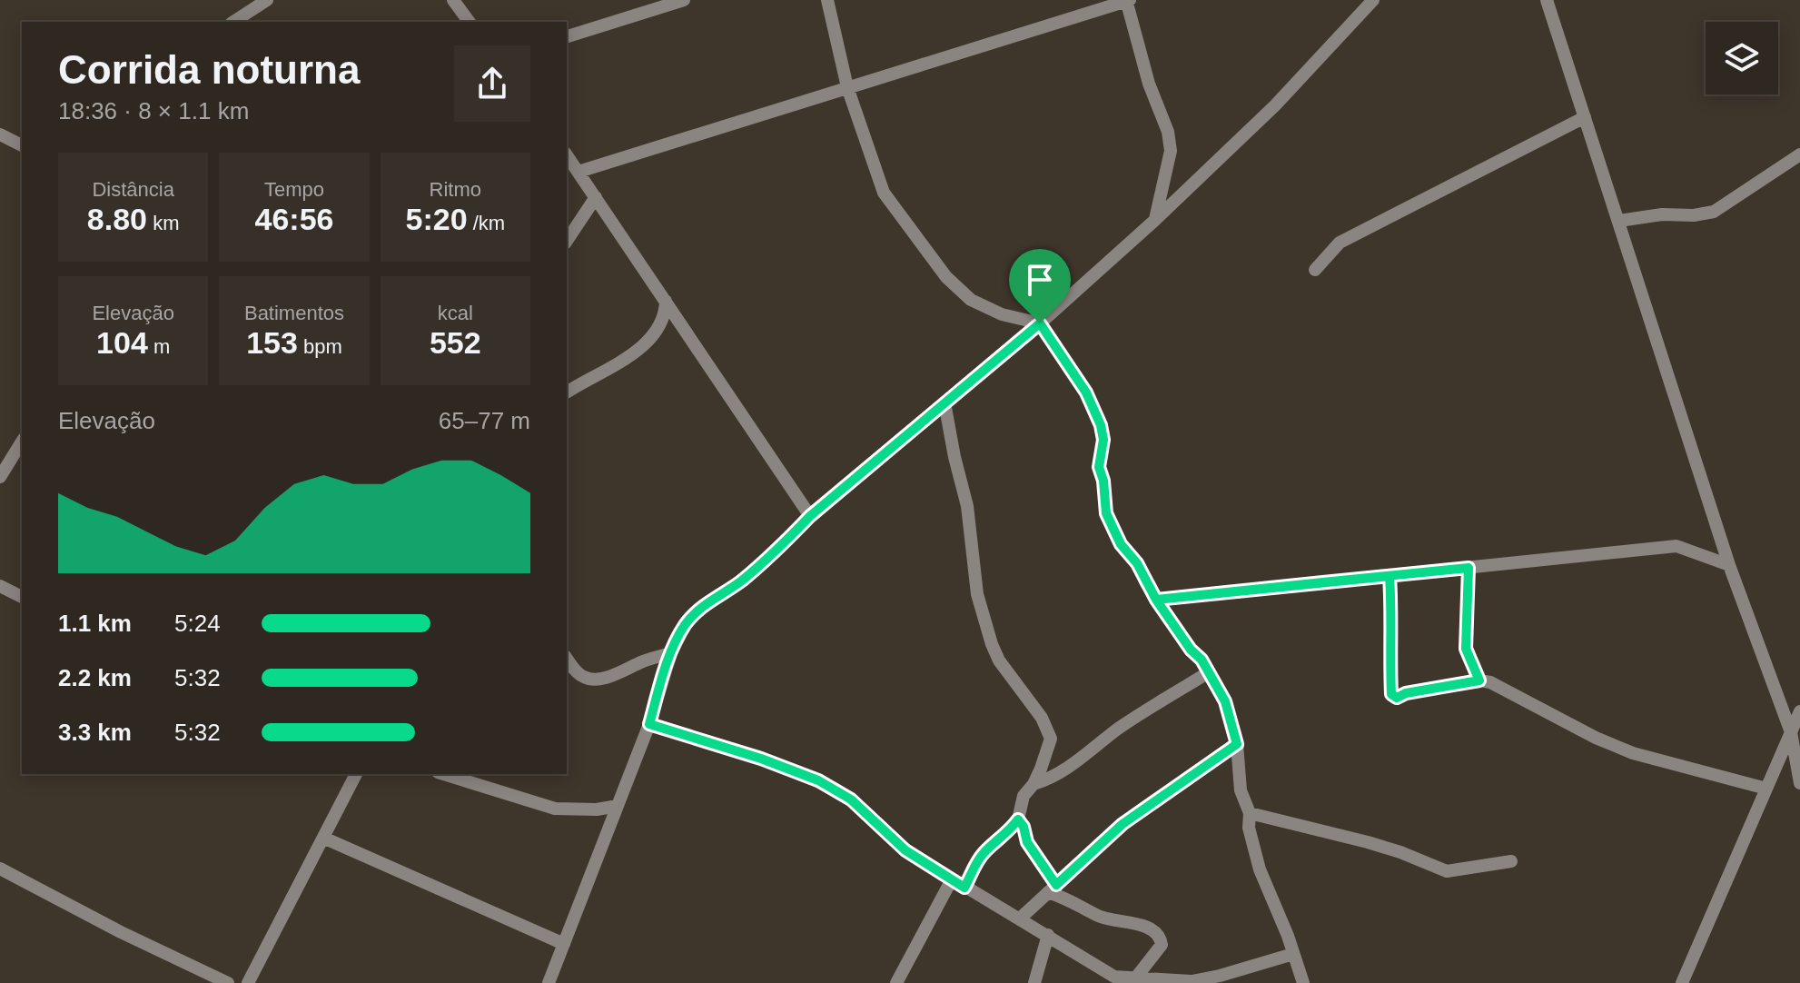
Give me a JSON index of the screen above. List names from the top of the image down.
{
  "page": {
    "heading": ["Corrida noturna", "18:36 · 8 × 1.1 km"],
    "stats": [
      ["Distância", "8.80 km"],
      ["Tempo", "46:56"],
      ["Ritmo", "5:20 /km"],
      ["Elevação", "104 m"],
      ["Batimentos", "153 bpm"],
      ["kcal", "552"]
    ],
    "chart": ["Elevação", "65–77 m"],
    "list": [
      {
        "name": "1.1 km",
        "note": "5:24"
      },
      {
        "name": "2.2 km",
        "note": "5:32"
      },
      {
        "name": "3.3 km",
        "note": "5:32"
      }
    ]
  }
}
